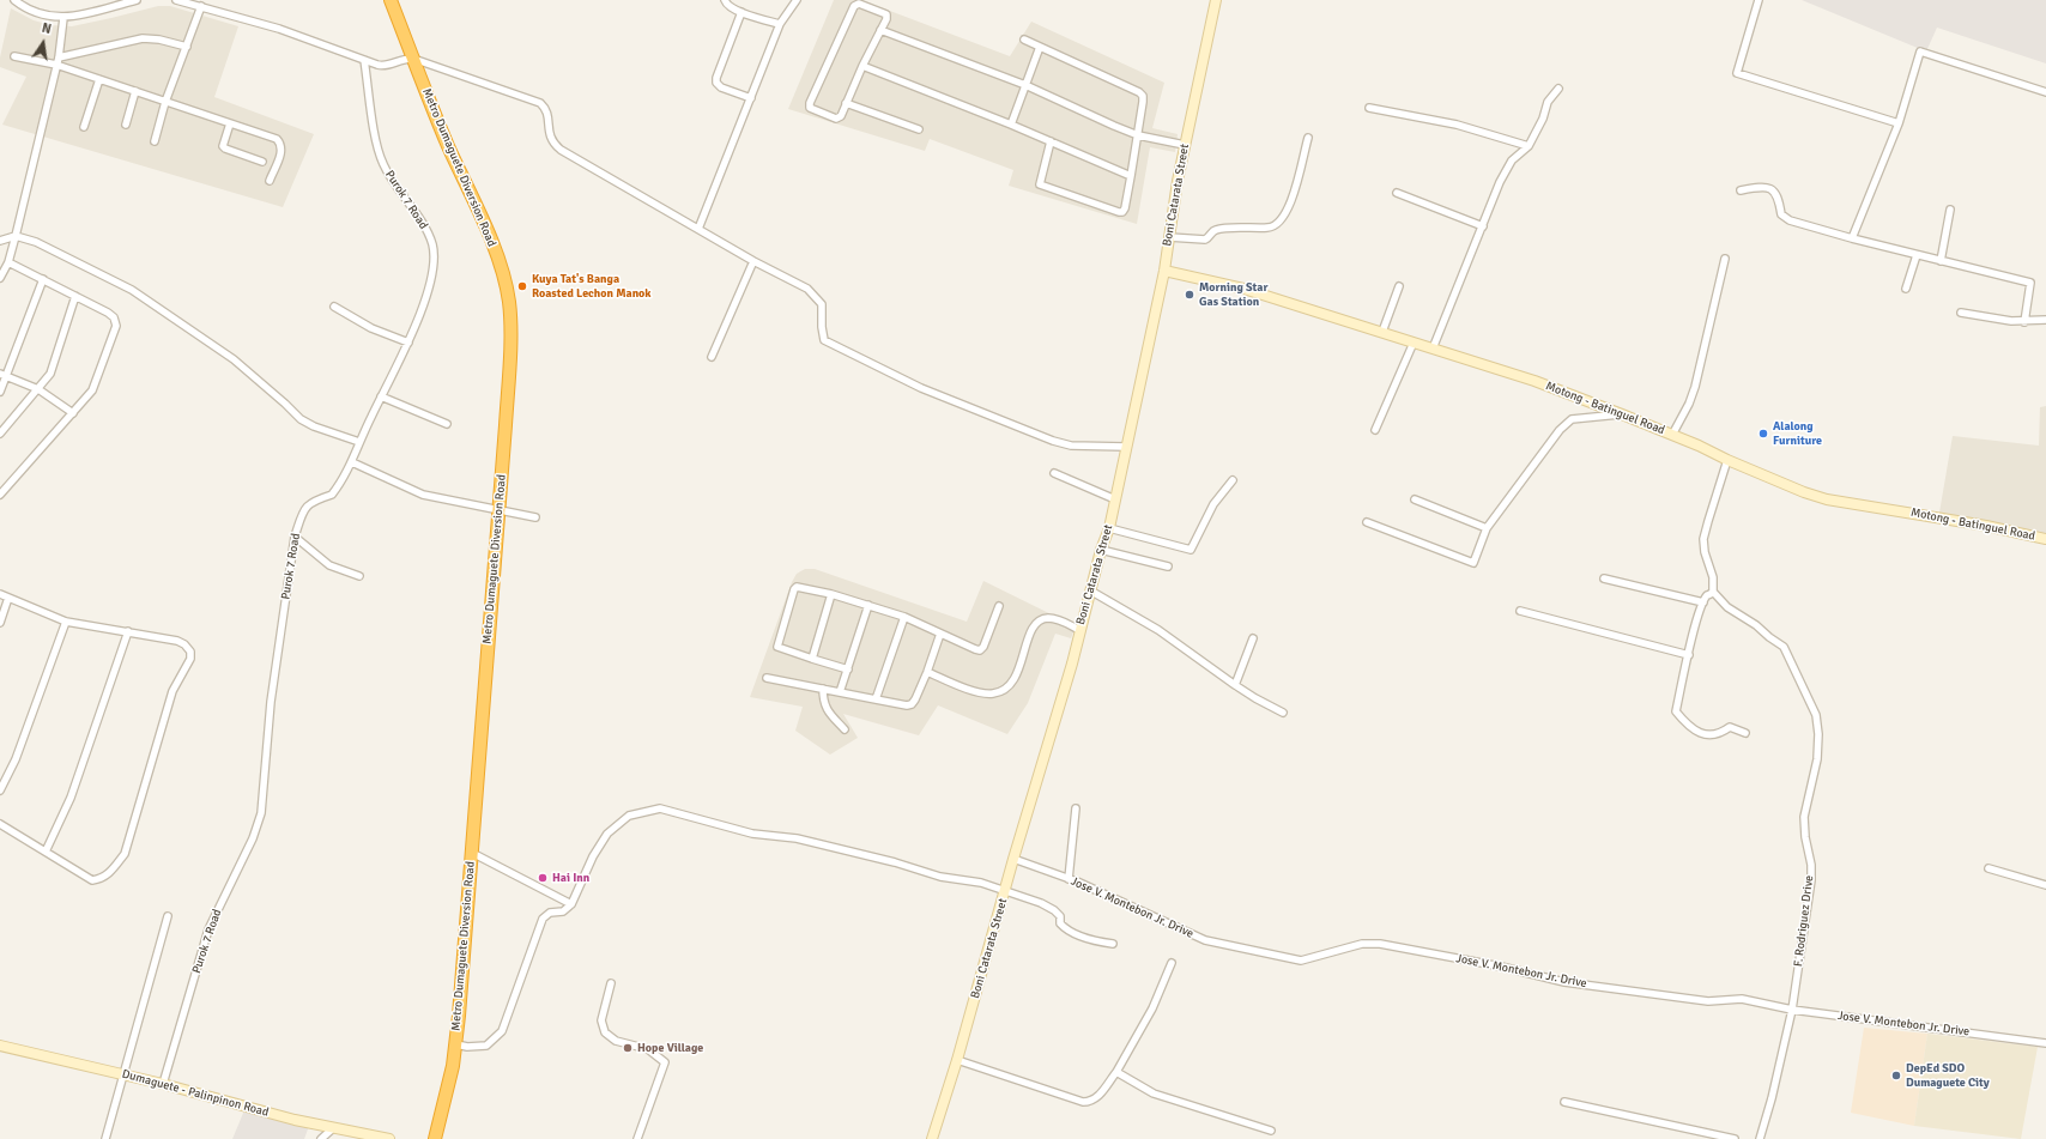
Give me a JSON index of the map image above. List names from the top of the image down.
{
  "streets": {
    "highway": ["Metro Dumaguete Diversion Road"],
    "street": [
      "Boni Catarata Street",
      "Purok 7 Road",
      "Motong - Batinguel Road",
      "Jose V. Montebon Jr. Drive",
      "F. Rodriguez Drive",
      "Dumaguete - Palinpinon Road"
    ]
  },
  "crossings": [
    ["Boni Catarata Street", "Motong - Batinguel Road"],
    ["Boni Catarata Street", "Jose V. Montebon Jr. Drive"],
    ["Purok 7 Road", "Dumaguete - Palinpinon Road"],
    ["Jose V. Montebon Jr. Drive", "F. Rodriguez Drive"]
  ],
  "places": [
    "Kuya Tat's Banga Roasted Lechon Manok",
    "Morning Star Gas Station",
    "Alalong Furniture",
    "Hai Inn",
    "Hope Village",
    "DepEd SDO Dumaguete City"
  ],
  "north": "top"
}
